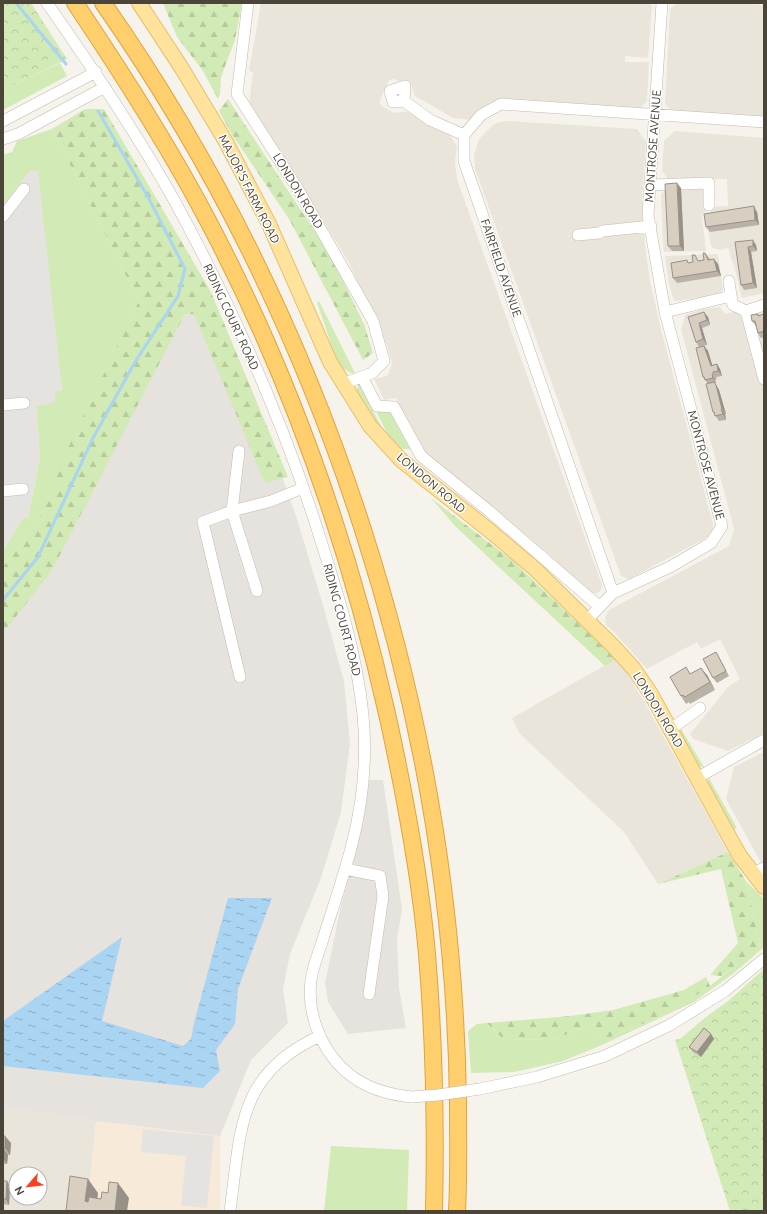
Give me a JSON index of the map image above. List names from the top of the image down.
{
  "streets": {
    "main road": ["MAJOR'S FARM ROAD", "LONDON ROAD"],
    "street": ["MONTROSE AVENUE", "FAIRFIELD AVENUE", "RIDING COURT ROAD"]
  },
  "crossings": [
    ["MONTROSE AVENUE", "LONDON ROAD"],
    ["MONTROSE AVENUE", "FAIRFIELD AVENUE"],
    ["MAJOR'S FARM ROAD", "LONDON ROAD"]
  ],
  "north": "bottom left"
}
